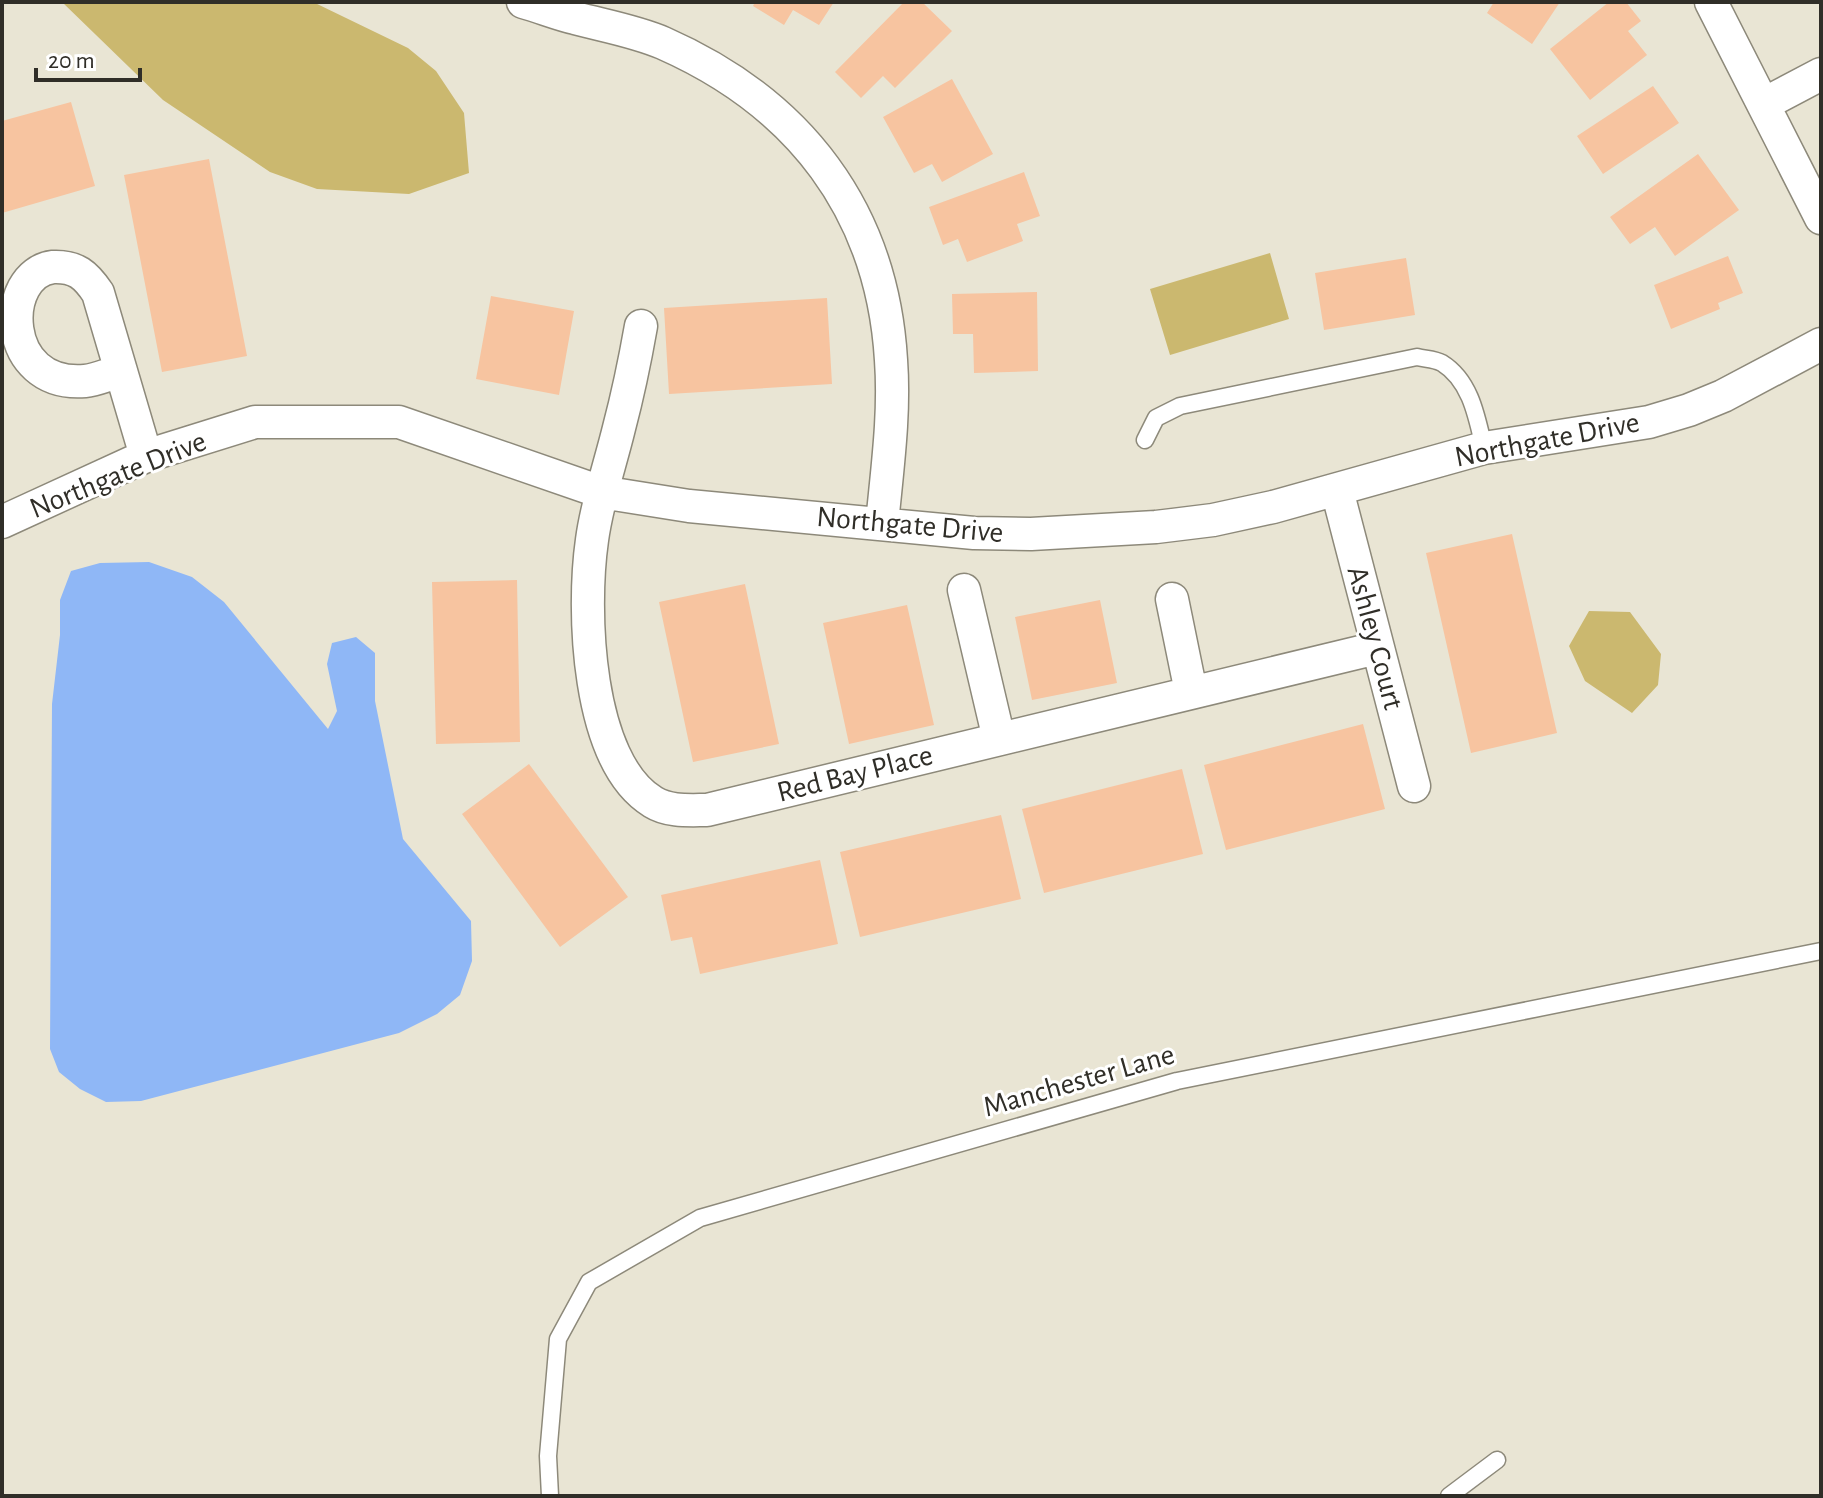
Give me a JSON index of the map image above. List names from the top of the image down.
{
  "streets": {
    "street": ["Northgate Drive", "Ashley Court", "Red Bay Place"],
    "lane": ["Manchester Lane"]
  },
  "crossings": [
    ["Northgate Drive", "Ashley Court"],
    ["Northgate Drive", "Red Bay Place"],
    ["Ashley Court", "Red Bay Place"]
  ],
  "scale_bar": "20 m"
}
